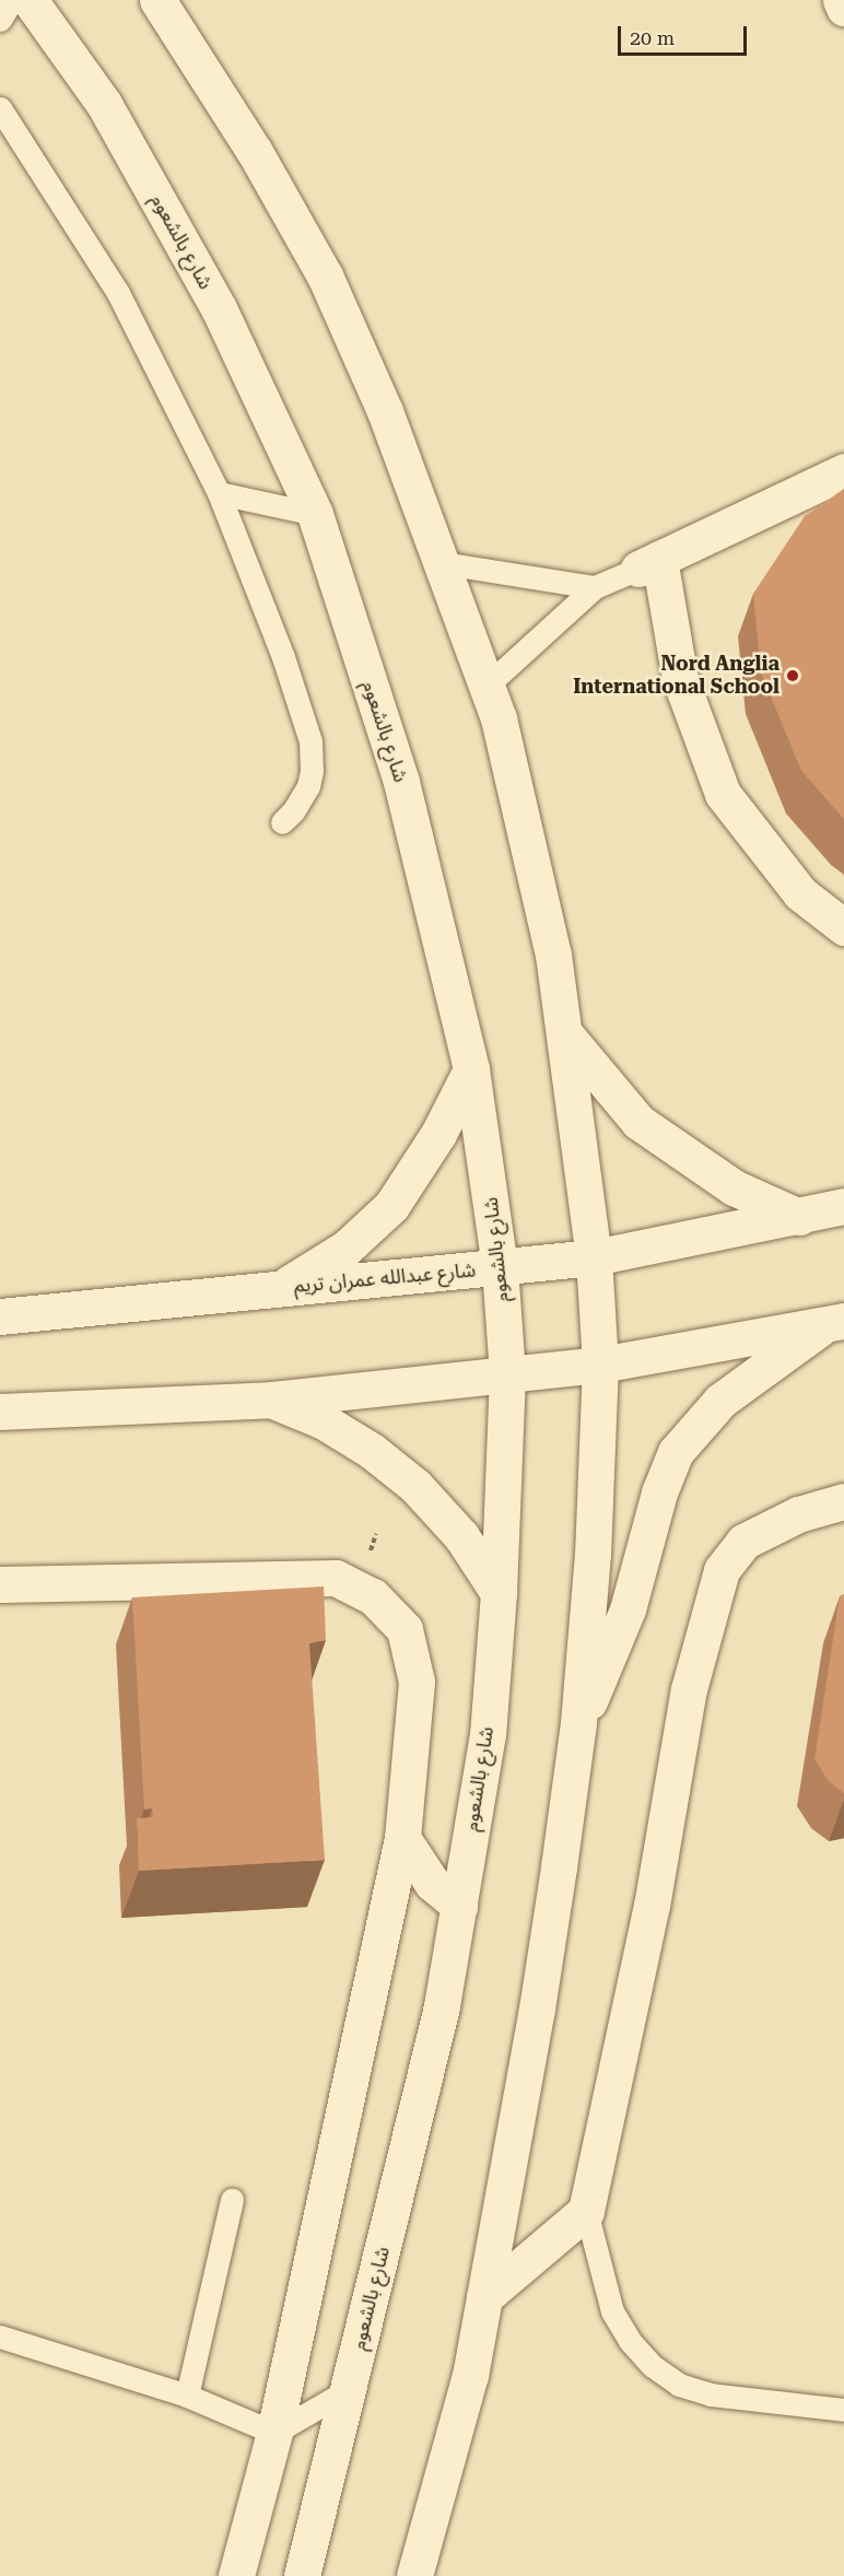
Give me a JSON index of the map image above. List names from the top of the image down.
{
  "streets": {
    "street": ["شارع بالشعوم", "شارع عبدالله عمران تريم"]
  },
  "crossings": [
    ["شارع بالشعوم", "شارع عبدالله عمران تريم"]
  ],
  "places": ["Nord Anglia International School"],
  "scale_bar": "20 m"
}
